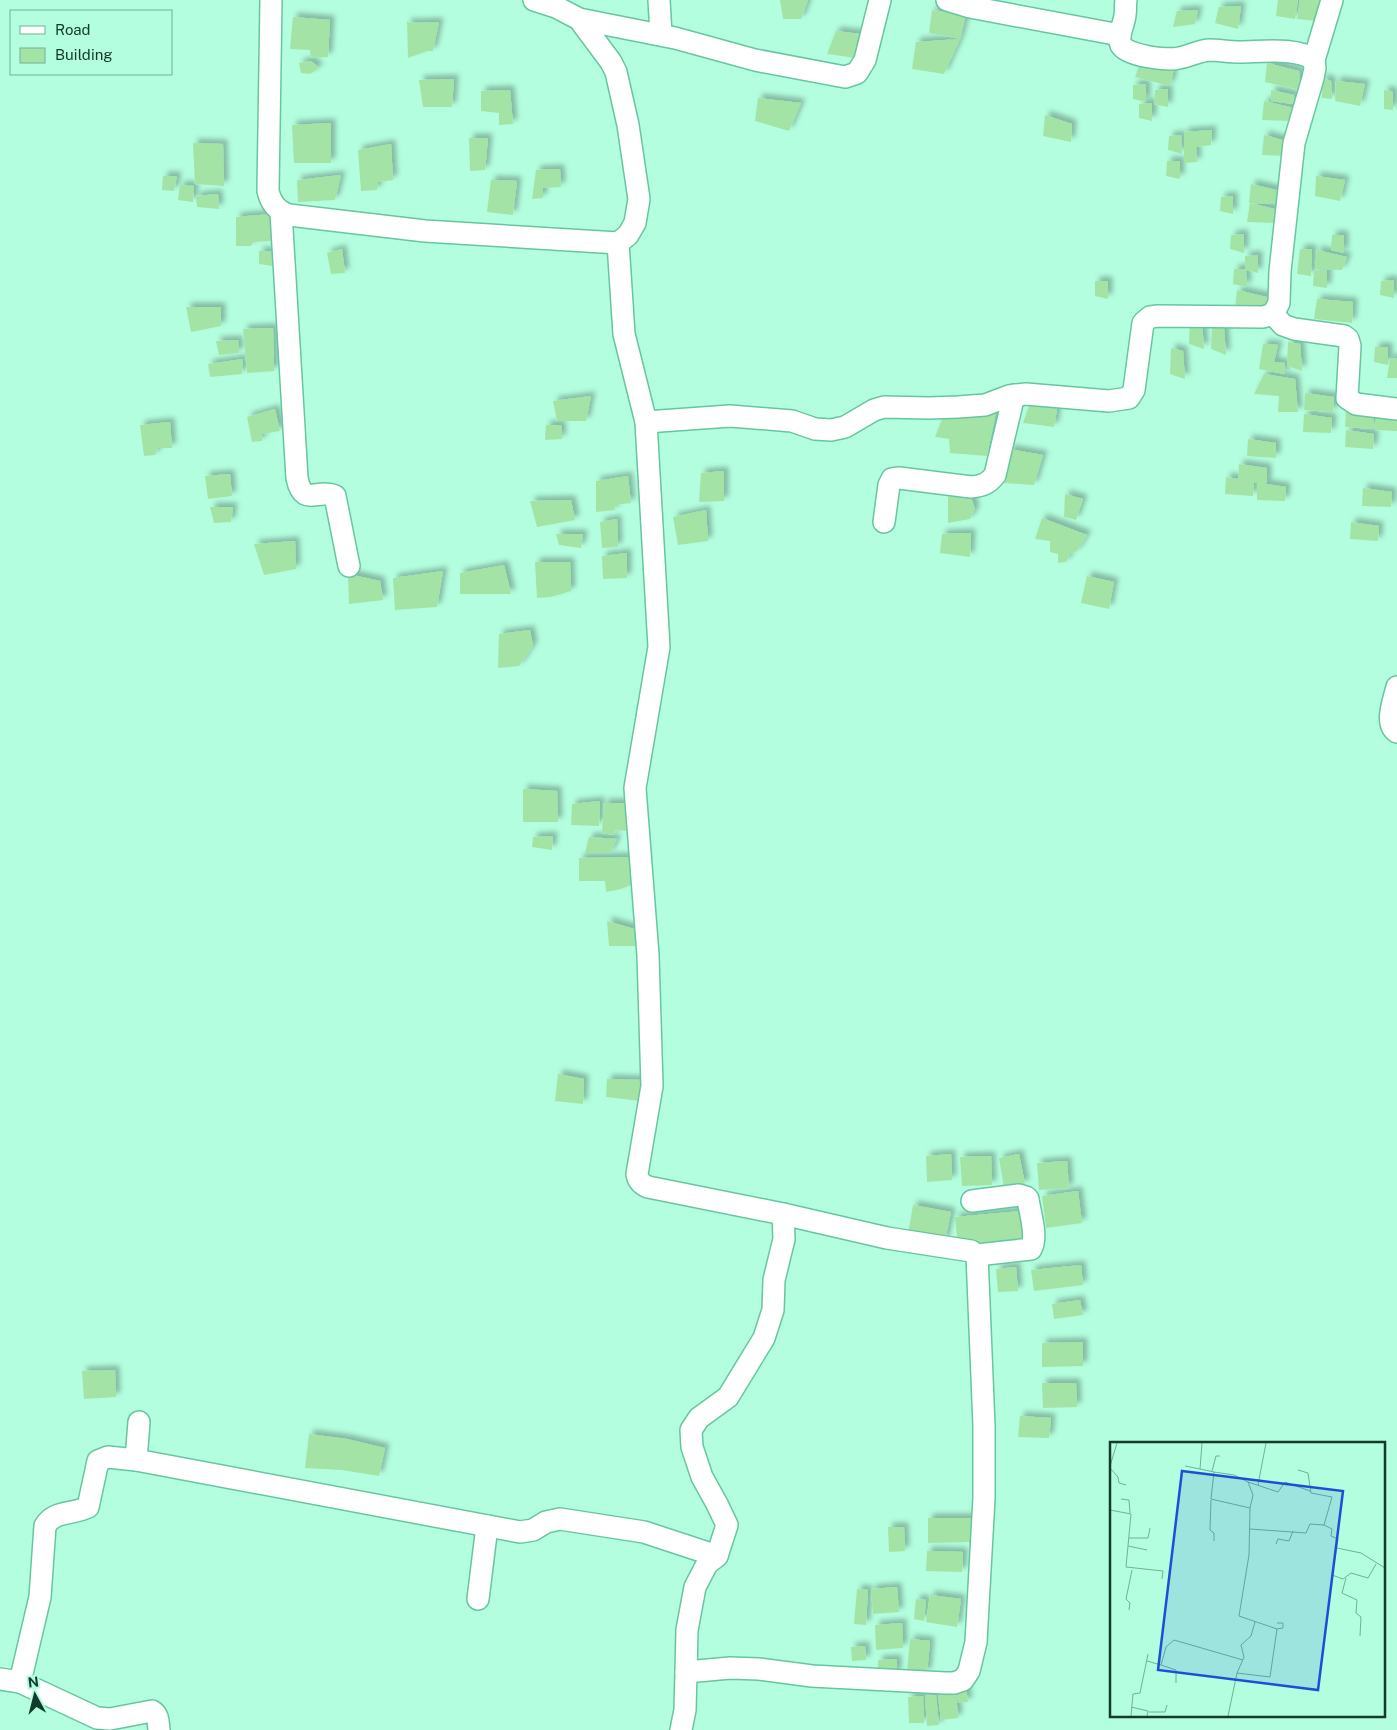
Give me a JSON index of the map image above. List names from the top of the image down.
{
  "legend": ["Road", "Building"],
  "north": "top"
}
